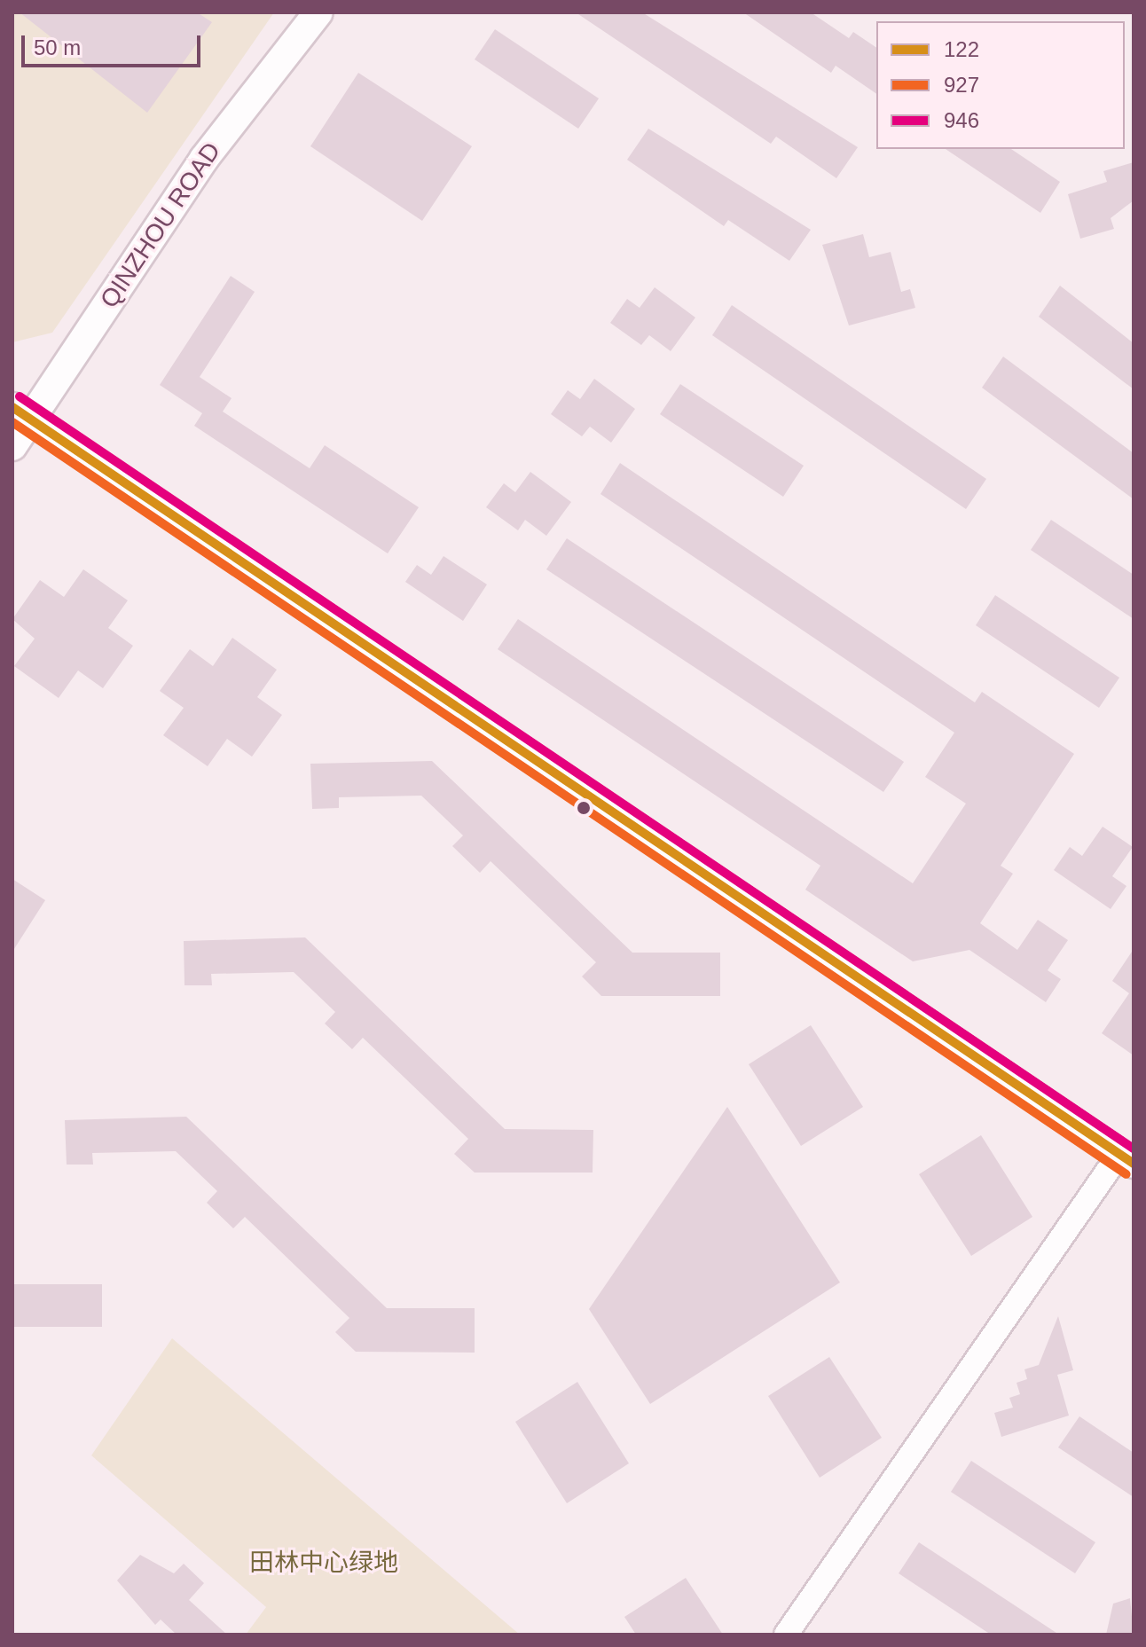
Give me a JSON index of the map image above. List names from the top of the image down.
{
  "streets": {
    "street": ["QINZHOU ROAD"]
  },
  "parks": ["田林中心绿地"],
  "lines": ["transit line 946", "transit line 122", "transit line 927"],
  "legend": ["122", "927", "946"],
  "scale_bar": "50 m"
}
